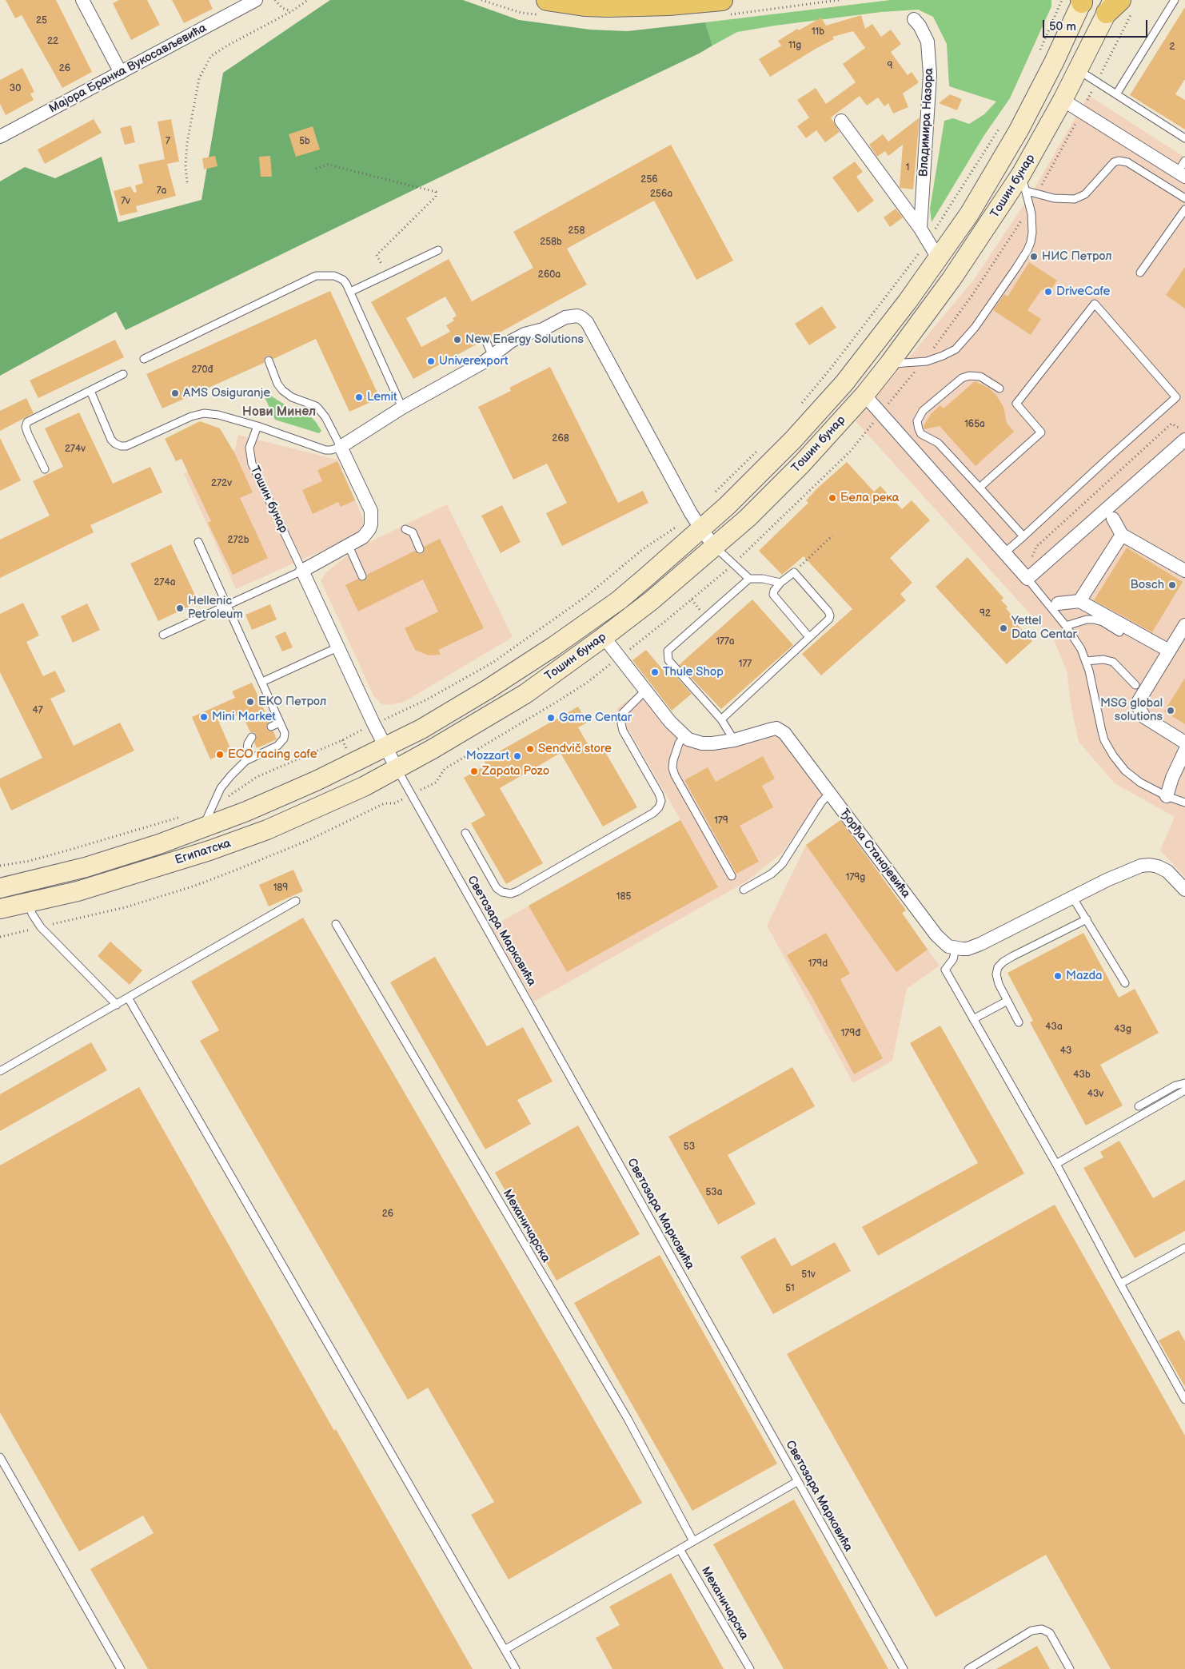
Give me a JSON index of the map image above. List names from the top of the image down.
{
  "streets": {
    "main road": ["Тошин бунар", "Египатска"],
    "street": ["Мајора Бранка Вукосављевића", "Владимира Назора", "Ђорђа Станојевића"],
    "lane": ["Светозара Марковића", "Механичарска"]
  },
  "crossings": [
    ["Тошин бунар", "Египатска"],
    ["Тошин бунар", "Ђорђа Станојевића"],
    ["Тошин бунар", "Светозара Марковића"],
    ["Египатска", "Светозара Марковића"]
  ],
  "districts": ["Нови Минел"],
  "places": [
    "НИС Петрол",
    "DriveCafe",
    "New Energy Solutions",
    "Univerexport",
    "AMS Osiguranje",
    "Lemit",
    "Бела река",
    "Bosch",
    "Hellenic Petroleum",
    "Yettel Data Centar",
    "Thule Shop",
    "ЕКО Петрол",
    "MSG global solutions",
    "Mini Market",
    "Game Centar",
    "Sendvič store",
    "ECO racing cafe",
    "Mozzart",
    "Zapata Pozo",
    "Mazda"
  ],
  "house_numbers": [
    "25",
    "11b",
    "22",
    "11g",
    "2",
    "9",
    "26",
    "30",
    "7",
    "5b",
    "1",
    "256",
    "7a",
    "256a",
    "7v",
    "258",
    "258b",
    "260a",
    "270đ",
    "165a",
    "268",
    "274v",
    "272v",
    "272b",
    "274a",
    "92",
    "177a",
    "177",
    "47",
    "179",
    "179g",
    "189",
    "185",
    "179d",
    "43a",
    "43g",
    "179đ",
    "43",
    "43b",
    "43v",
    "53",
    "53a",
    "26",
    "51v",
    "51"
  ],
  "scale_bar": "50 m"
}
